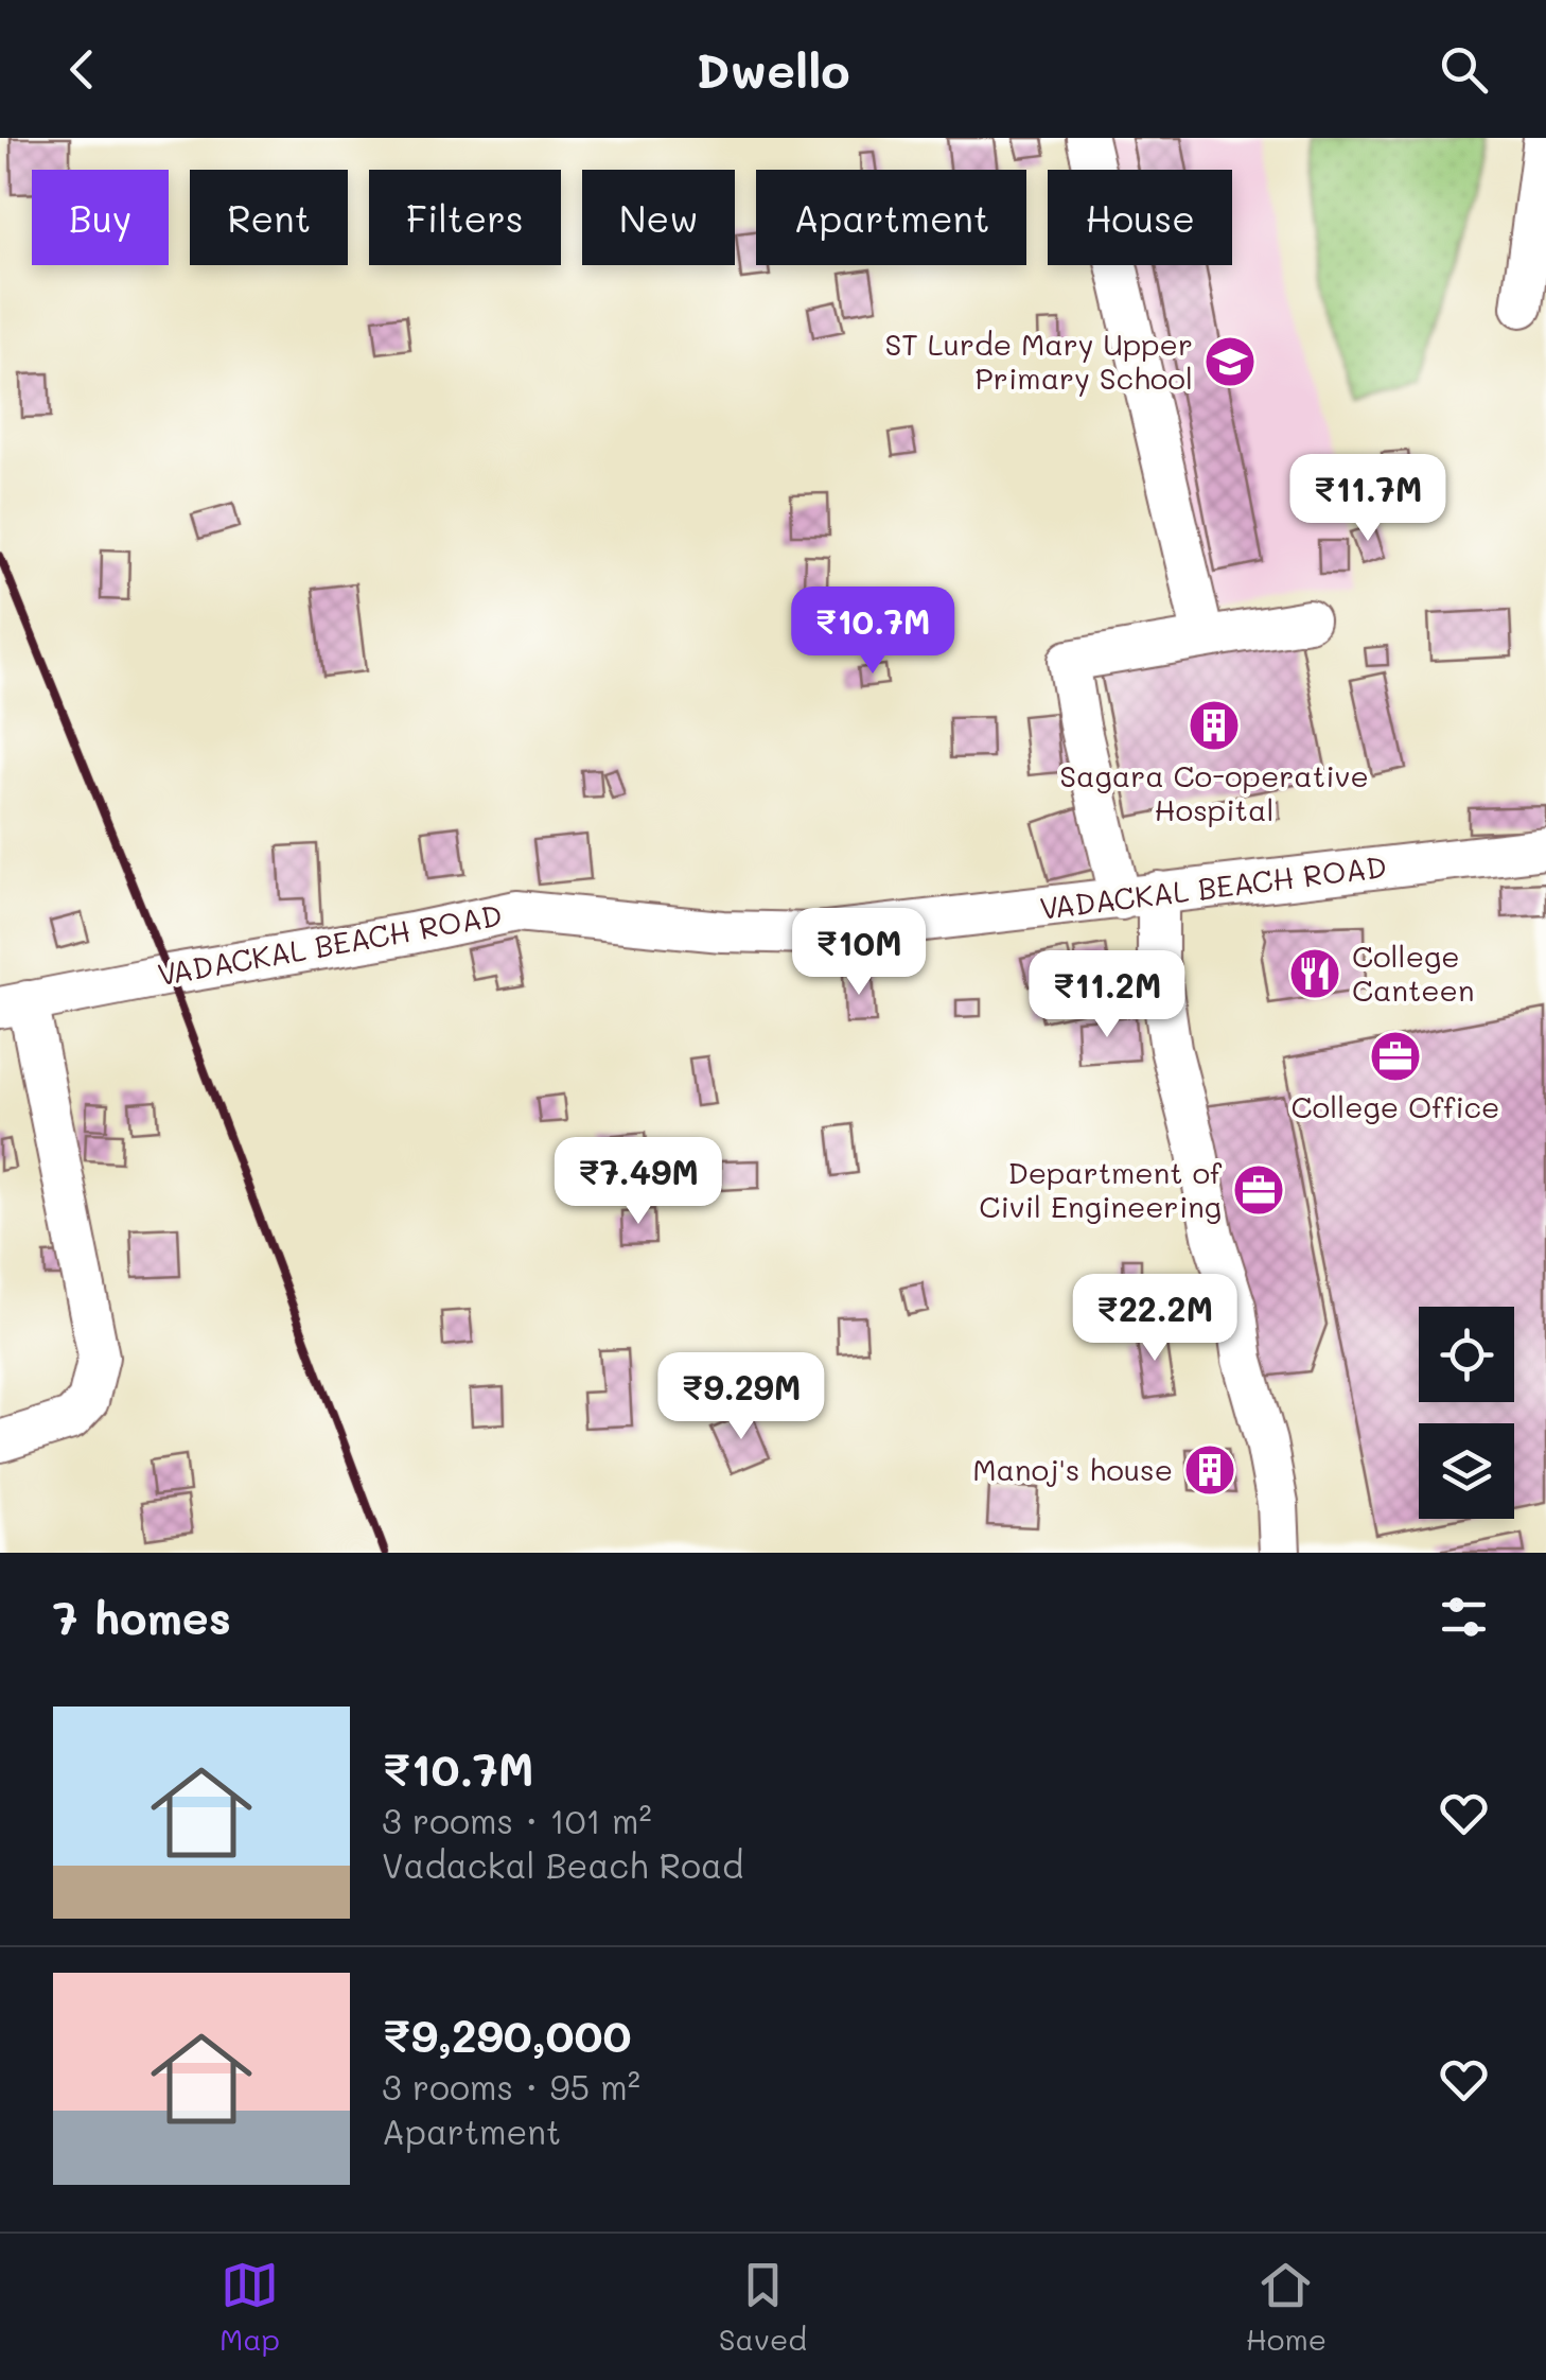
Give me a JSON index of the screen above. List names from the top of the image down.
{
  "streets": {
    "street": ["VADACKAL BEACH ROAD"]
  },
  "places": {
    "school or university": ["ST Lurde Mary Upper Primary School"],
    "building": ["Sagara Co-operative Hospital", "Manoj's house"],
    "restaurant": ["College Canteen"],
    "office": ["College Office", "Department of Civil Engineering"]
  },
  "page": {
    "header": "Dwello",
    "chip": [
      "Buy",
      "Rent",
      "Filters",
      "New",
      "Apartment",
      "House"
    ],
    "price": [
      "₹11.7M",
      "₹10.7M",
      "₹10M",
      "₹11.2M",
      "₹7.49M",
      "₹22.2M",
      "₹9.29M"
    ],
    "heading": "7 homes",
    "list": [
      {
        "name": "₹10.7M",
        "note": "3 rooms · 101 m² · Vadackal Beach Road"
      },
      {
        "name": "₹9,290,000",
        "note": "3 rooms · 95 m² · Apartment"
      }
    ],
    "tabs": ["Map", "Saved", "Home"]
  }
}
